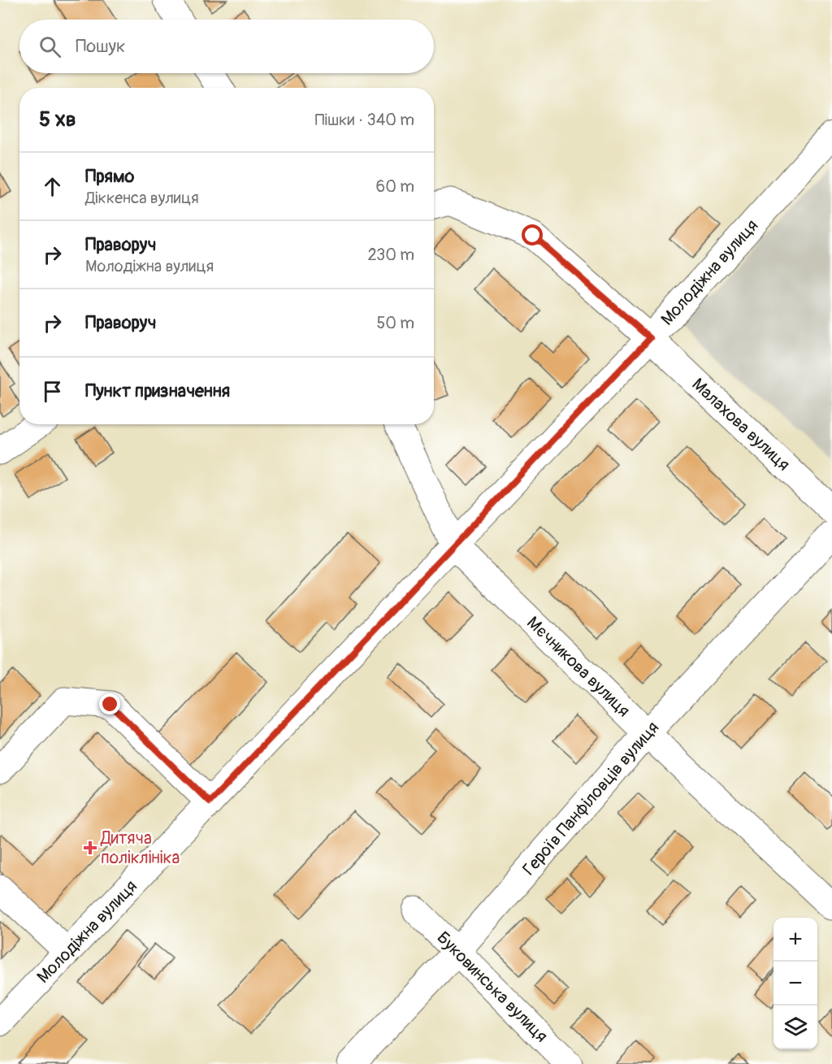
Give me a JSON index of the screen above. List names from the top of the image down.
{
  "streets": {
    "street": [
      "Молодіжна вулиця",
      "Малахова вулиця",
      "Мєчникова вулиця",
      "Героїв Панфіловців вулиця",
      "Буковинська вулиця"
    ]
  },
  "crossings": [
    ["Молодіжна вулиця", "Малахова вулиця"],
    ["Молодіжна вулиця", "Мєчникова вулиця"],
    ["Мєчникова вулиця", "Героїв Панфіловців вулиця"],
    ["Героїв Панфіловців вулиця", "Буковинська вулиця"]
  ],
  "places": {
    "health": ["Дитяча поліклініка"]
  },
  "page": {
    "search": "Пошук",
    "heading": ["5 хв", "Пішки · 340 m"],
    "list": [
      ["Прямо", "Діккенса вулиця", "60 m"],
      ["Праворуч", "Молодіжна вулиця", "230 m"],
      ["Праворуч", "50 m"],
      "Пункт призначення"
    ],
    "map_buttons": ["+", "−"]
  }
}
